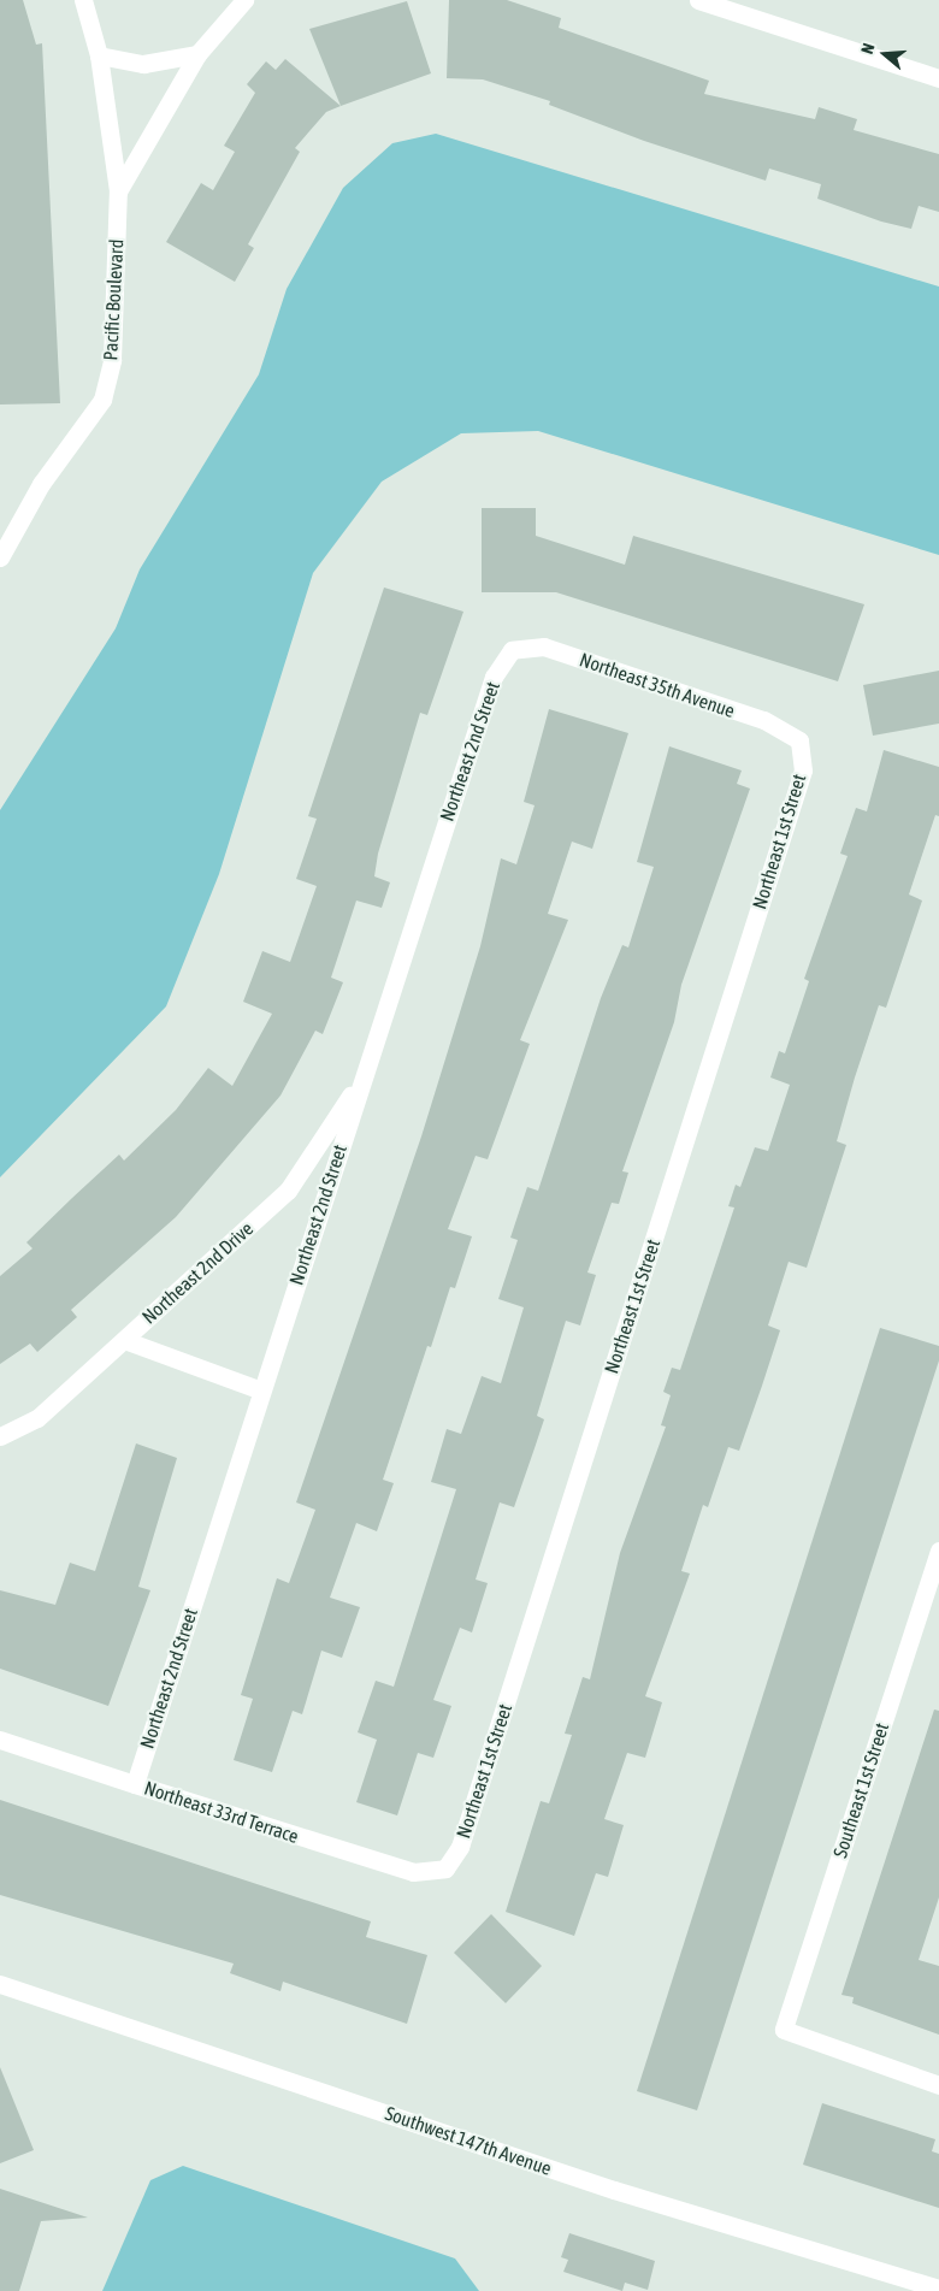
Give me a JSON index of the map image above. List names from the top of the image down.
{
  "streets": {
    "street": [
      "Pacific Boulevard",
      "Northeast 35th Avenue",
      "Northeast 2nd Street",
      "Northeast 1st Street",
      "Northeast 2nd Drive",
      "Southeast 1st Street",
      "Northeast 33rd Terrace",
      "Southwest 147th Avenue"
    ]
  },
  "crossings": [
    ["Northeast 35th Avenue", "Northeast 2nd Street"],
    ["Northeast 35th Avenue", "Northeast 1st Street"],
    ["Northeast 2nd Street", "Northeast 2nd Drive"],
    ["Northeast 2nd Street", "Northeast 33rd Terrace"],
    ["Northeast 1st Street", "Northeast 33rd Terrace"]
  ],
  "north": "left"
}
